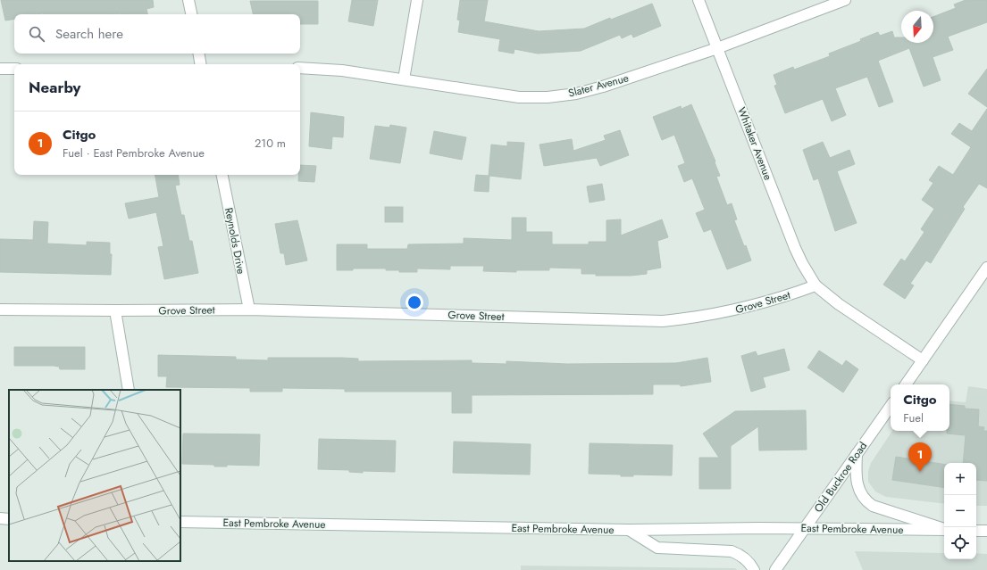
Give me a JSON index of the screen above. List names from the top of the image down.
{
  "streets": {
    "street": [
      "Slater Avenue",
      "Whitaker Avenue",
      "Reynolds Drive",
      "Grove Street",
      "Old Buckroe Road",
      "East Pembroke Avenue"
    ]
  },
  "crossings": [
    ["Slater Avenue", "Whitaker Avenue"],
    ["Whitaker Avenue", "Grove Street"],
    ["Reynolds Drive", "Grove Street"],
    ["Old Buckroe Road", "East Pembroke Avenue"]
  ],
  "north": "bottom",
  "page": {
    "search": "Search here",
    "heading": "Nearby",
    "list": [
      {
        "mark": "1",
        "name": "Citgo",
        "note": "Fuel · East Pembroke Avenue",
        "value": "210 m"
      }
    ],
    "popup": ["Citgo", "Fuel"],
    "pins": "1",
    "map_buttons": ["+", "−"]
  }
}
